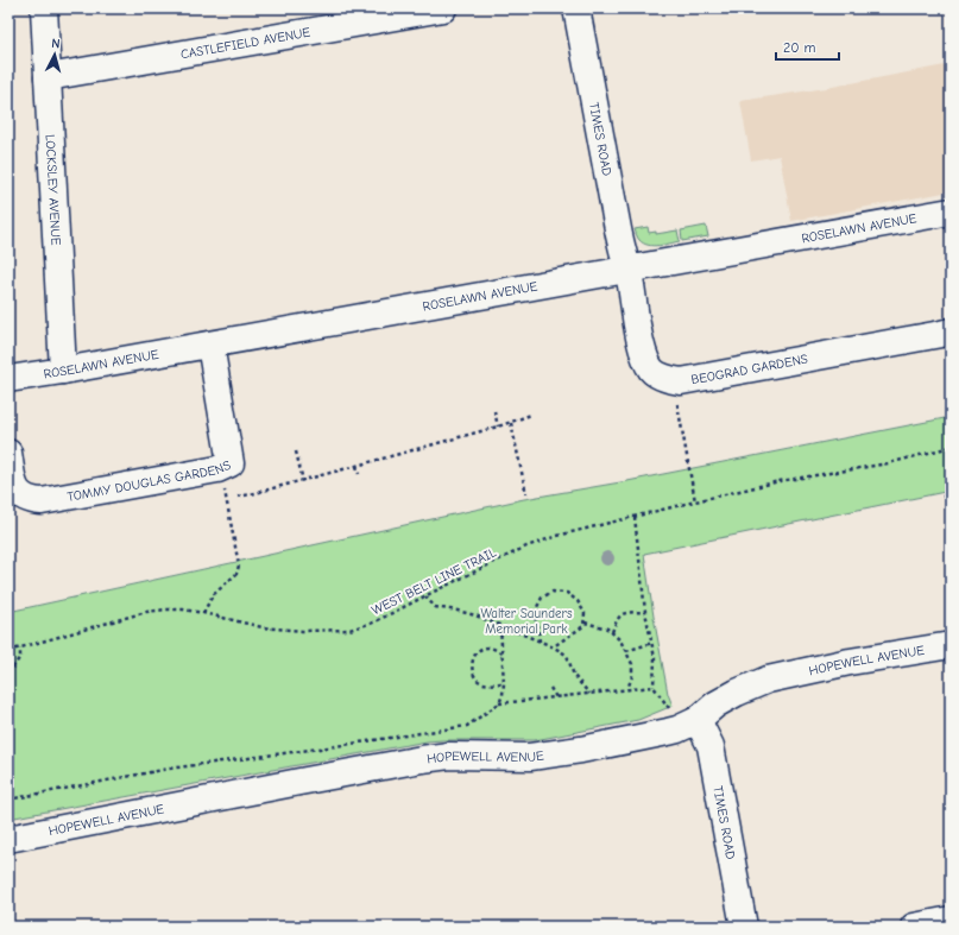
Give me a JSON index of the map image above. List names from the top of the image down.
{
  "streets": {
    "street": [
      "CASTLEFIELD AVENUE",
      "TIMES ROAD",
      "LOCKSLEY AVENUE",
      "ROSELAWN AVENUE",
      "BEOGRAD GARDENS",
      "TOMMY DOUGLAS GARDENS",
      "HOPEWELL AVENUE"
    ],
    "path": ["WEST BELT LINE TRAIL"]
  },
  "crossings": [
    ["CASTLEFIELD AVENUE", "LOCKSLEY AVENUE"],
    ["TIMES ROAD", "ROSELAWN AVENUE"],
    ["TIMES ROAD", "BEOGRAD GARDENS"],
    ["TIMES ROAD", "HOPEWELL AVENUE"],
    ["LOCKSLEY AVENUE", "ROSELAWN AVENUE"],
    ["ROSELAWN AVENUE", "BEOGRAD GARDENS"],
    ["ROSELAWN AVENUE", "TOMMY DOUGLAS GARDENS"]
  ],
  "parks": ["Walter Saunders Memorial Park"],
  "scale_bar": "20 m",
  "north": "top"
}
